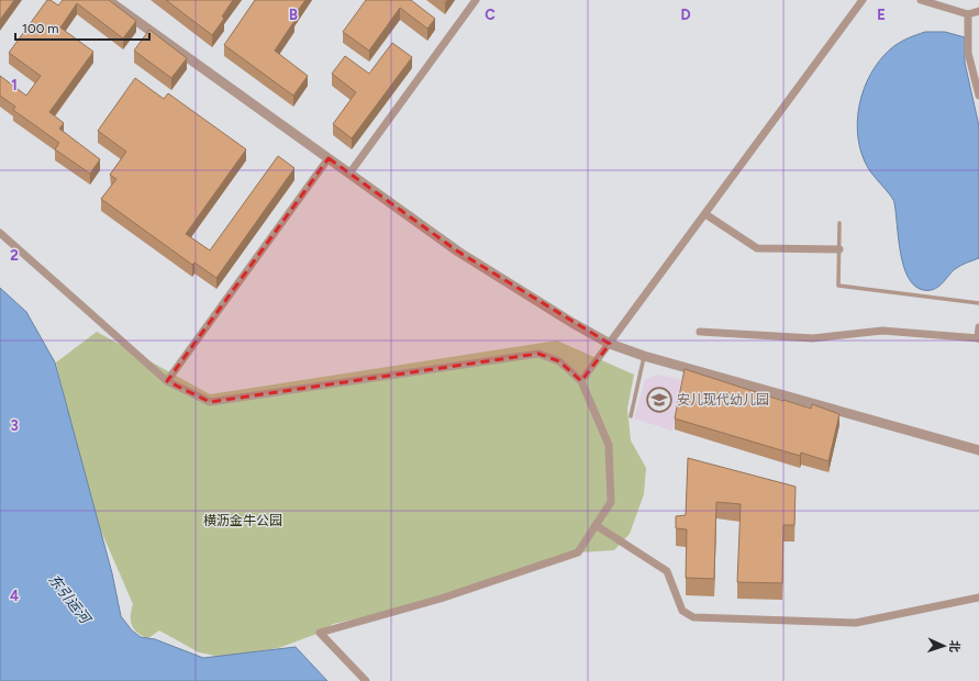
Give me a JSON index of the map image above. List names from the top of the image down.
{
  "water": ["东引运河"],
  "parks": ["横沥金牛公园"],
  "places": {
    "school or university": ["安儿现代幼儿园"]
  },
  "scale_bar": "100 m",
  "north": "right",
  "grid": {
    "columns": [
      "B",
      "C",
      "D",
      "E"
    ],
    "rows": [
      "1",
      "2",
      "3",
      "4"
    ]
  }
}
